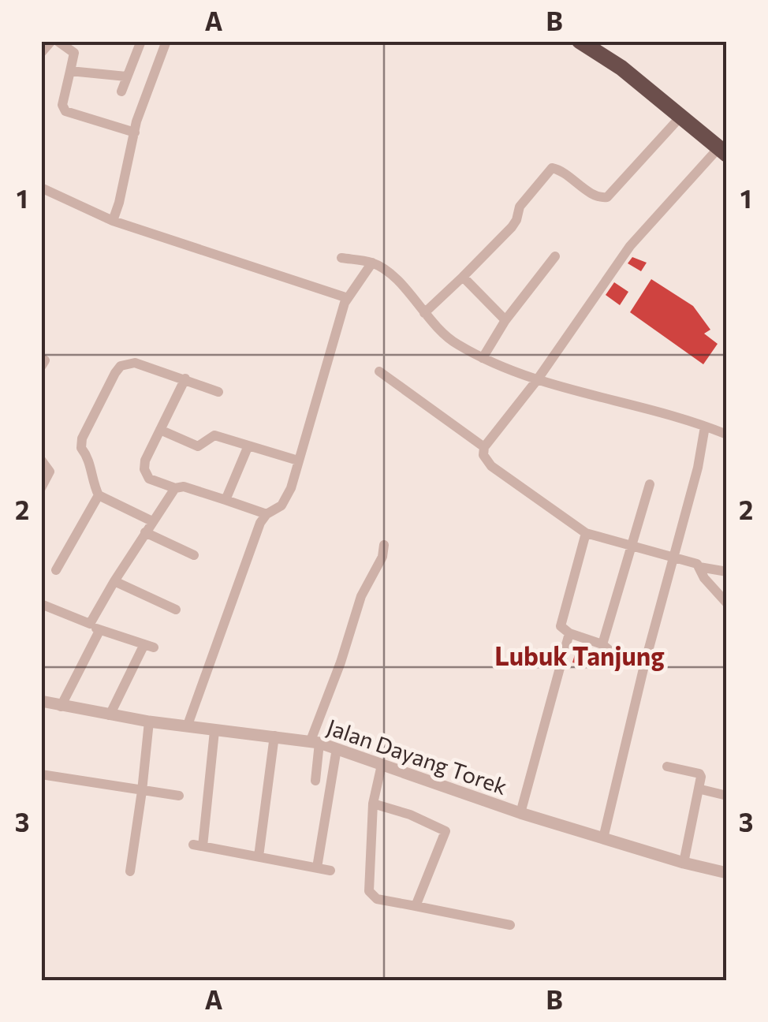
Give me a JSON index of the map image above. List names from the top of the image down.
{
  "streets": {
    "street": ["Jalan Dayang Torek"]
  },
  "districts": ["Lubuk Tanjung"],
  "grid": {
    "columns": ["A", "B"],
    "rows": ["1", "2", "3"]
  }
}
